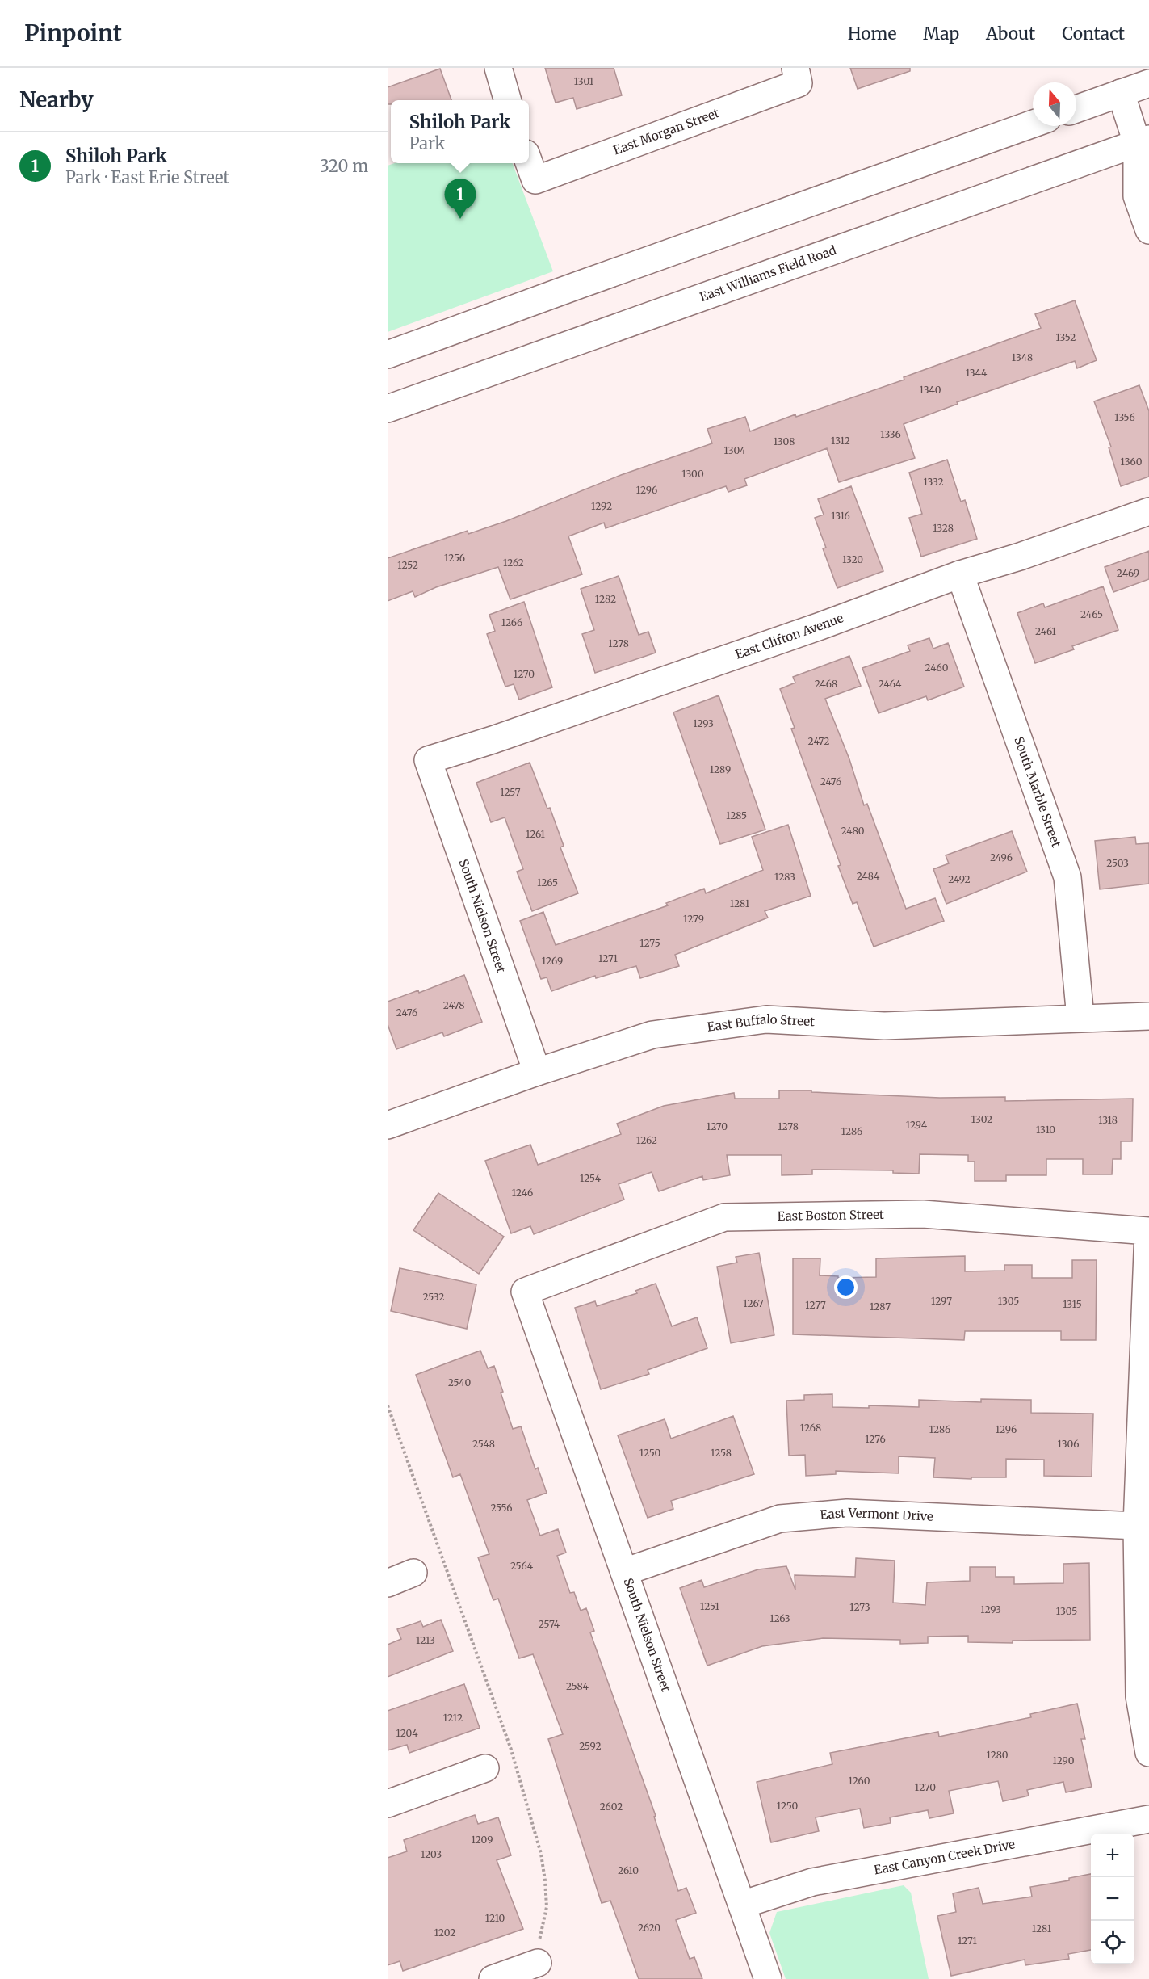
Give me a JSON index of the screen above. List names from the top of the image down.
{
  "streets": {
    "street": [
      "East Morgan Street",
      "East Williams Field Road",
      "East Clifton Avenue",
      "South Marble Street",
      "South Nielson Street",
      "East Buffalo Street",
      "East Boston Street",
      "East Vermont Drive",
      "East Canyon Creek Drive"
    ]
  },
  "crossings": [
    ["East Clifton Avenue", "South Marble Street"],
    ["East Clifton Avenue", "South Nielson Street"],
    ["South Marble Street", "East Buffalo Street"],
    ["South Nielson Street", "East Buffalo Street"],
    ["South Nielson Street", "East Boston Street"],
    ["South Nielson Street", "East Vermont Drive"],
    ["South Nielson Street", "East Canyon Creek Drive"]
  ],
  "house_numbers": [
    "1301",
    "1352",
    "1348",
    "1344",
    "1340",
    "1356",
    "1336",
    "1312",
    "1308",
    "1304",
    "1360",
    "1300",
    "1332",
    "1296",
    "1292",
    "1316",
    "1328",
    "1256",
    "1320",
    "1262",
    "1252",
    "2469",
    "1282",
    "2465",
    "1266",
    "2461",
    "1278",
    "2460",
    "1270",
    "2468",
    "2464",
    "1293",
    "2472",
    "1289",
    "2476",
    "1257",
    "1285",
    "2480",
    "1261",
    "2496",
    "2503",
    "2484",
    "1283",
    "2492",
    "1265",
    "1281",
    "1279",
    "1275",
    "1271",
    "1269",
    "2478",
    "2476",
    "1302",
    "1318",
    "1294",
    "1270",
    "1278",
    "1310",
    "1286",
    "1262",
    "1254",
    "1246",
    "2532",
    "1297",
    "1305",
    "1267",
    "1315",
    "1277",
    "1287",
    "2540",
    "1268",
    "1286",
    "1296",
    "1276",
    "2548",
    "1306",
    "1250",
    "1258",
    "2556",
    "2564",
    "1251",
    "1273",
    "1293",
    "1305",
    "1263",
    "2574",
    "1213",
    "2584",
    "1212",
    "1204",
    "2592",
    "1280",
    "1290",
    "1260",
    "1270",
    "1250",
    "2602",
    "1209",
    "1203",
    "2610",
    "1210",
    "2620",
    "1281",
    "1202",
    "1271"
  ],
  "north": "top",
  "page": {
    "header": "Pinpoint",
    "nav": [
      "Home",
      "Map",
      "About",
      "Contact"
    ],
    "heading": "Nearby",
    "popup": ["Shiloh Park", "Park"],
    "list": [
      {
        "mark": "1",
        "name": "Shiloh Park",
        "note": "Park · East Erie Street",
        "value": "320 m"
      }
    ],
    "pins": "1",
    "map_buttons": ["+", "−"]
  }
}
